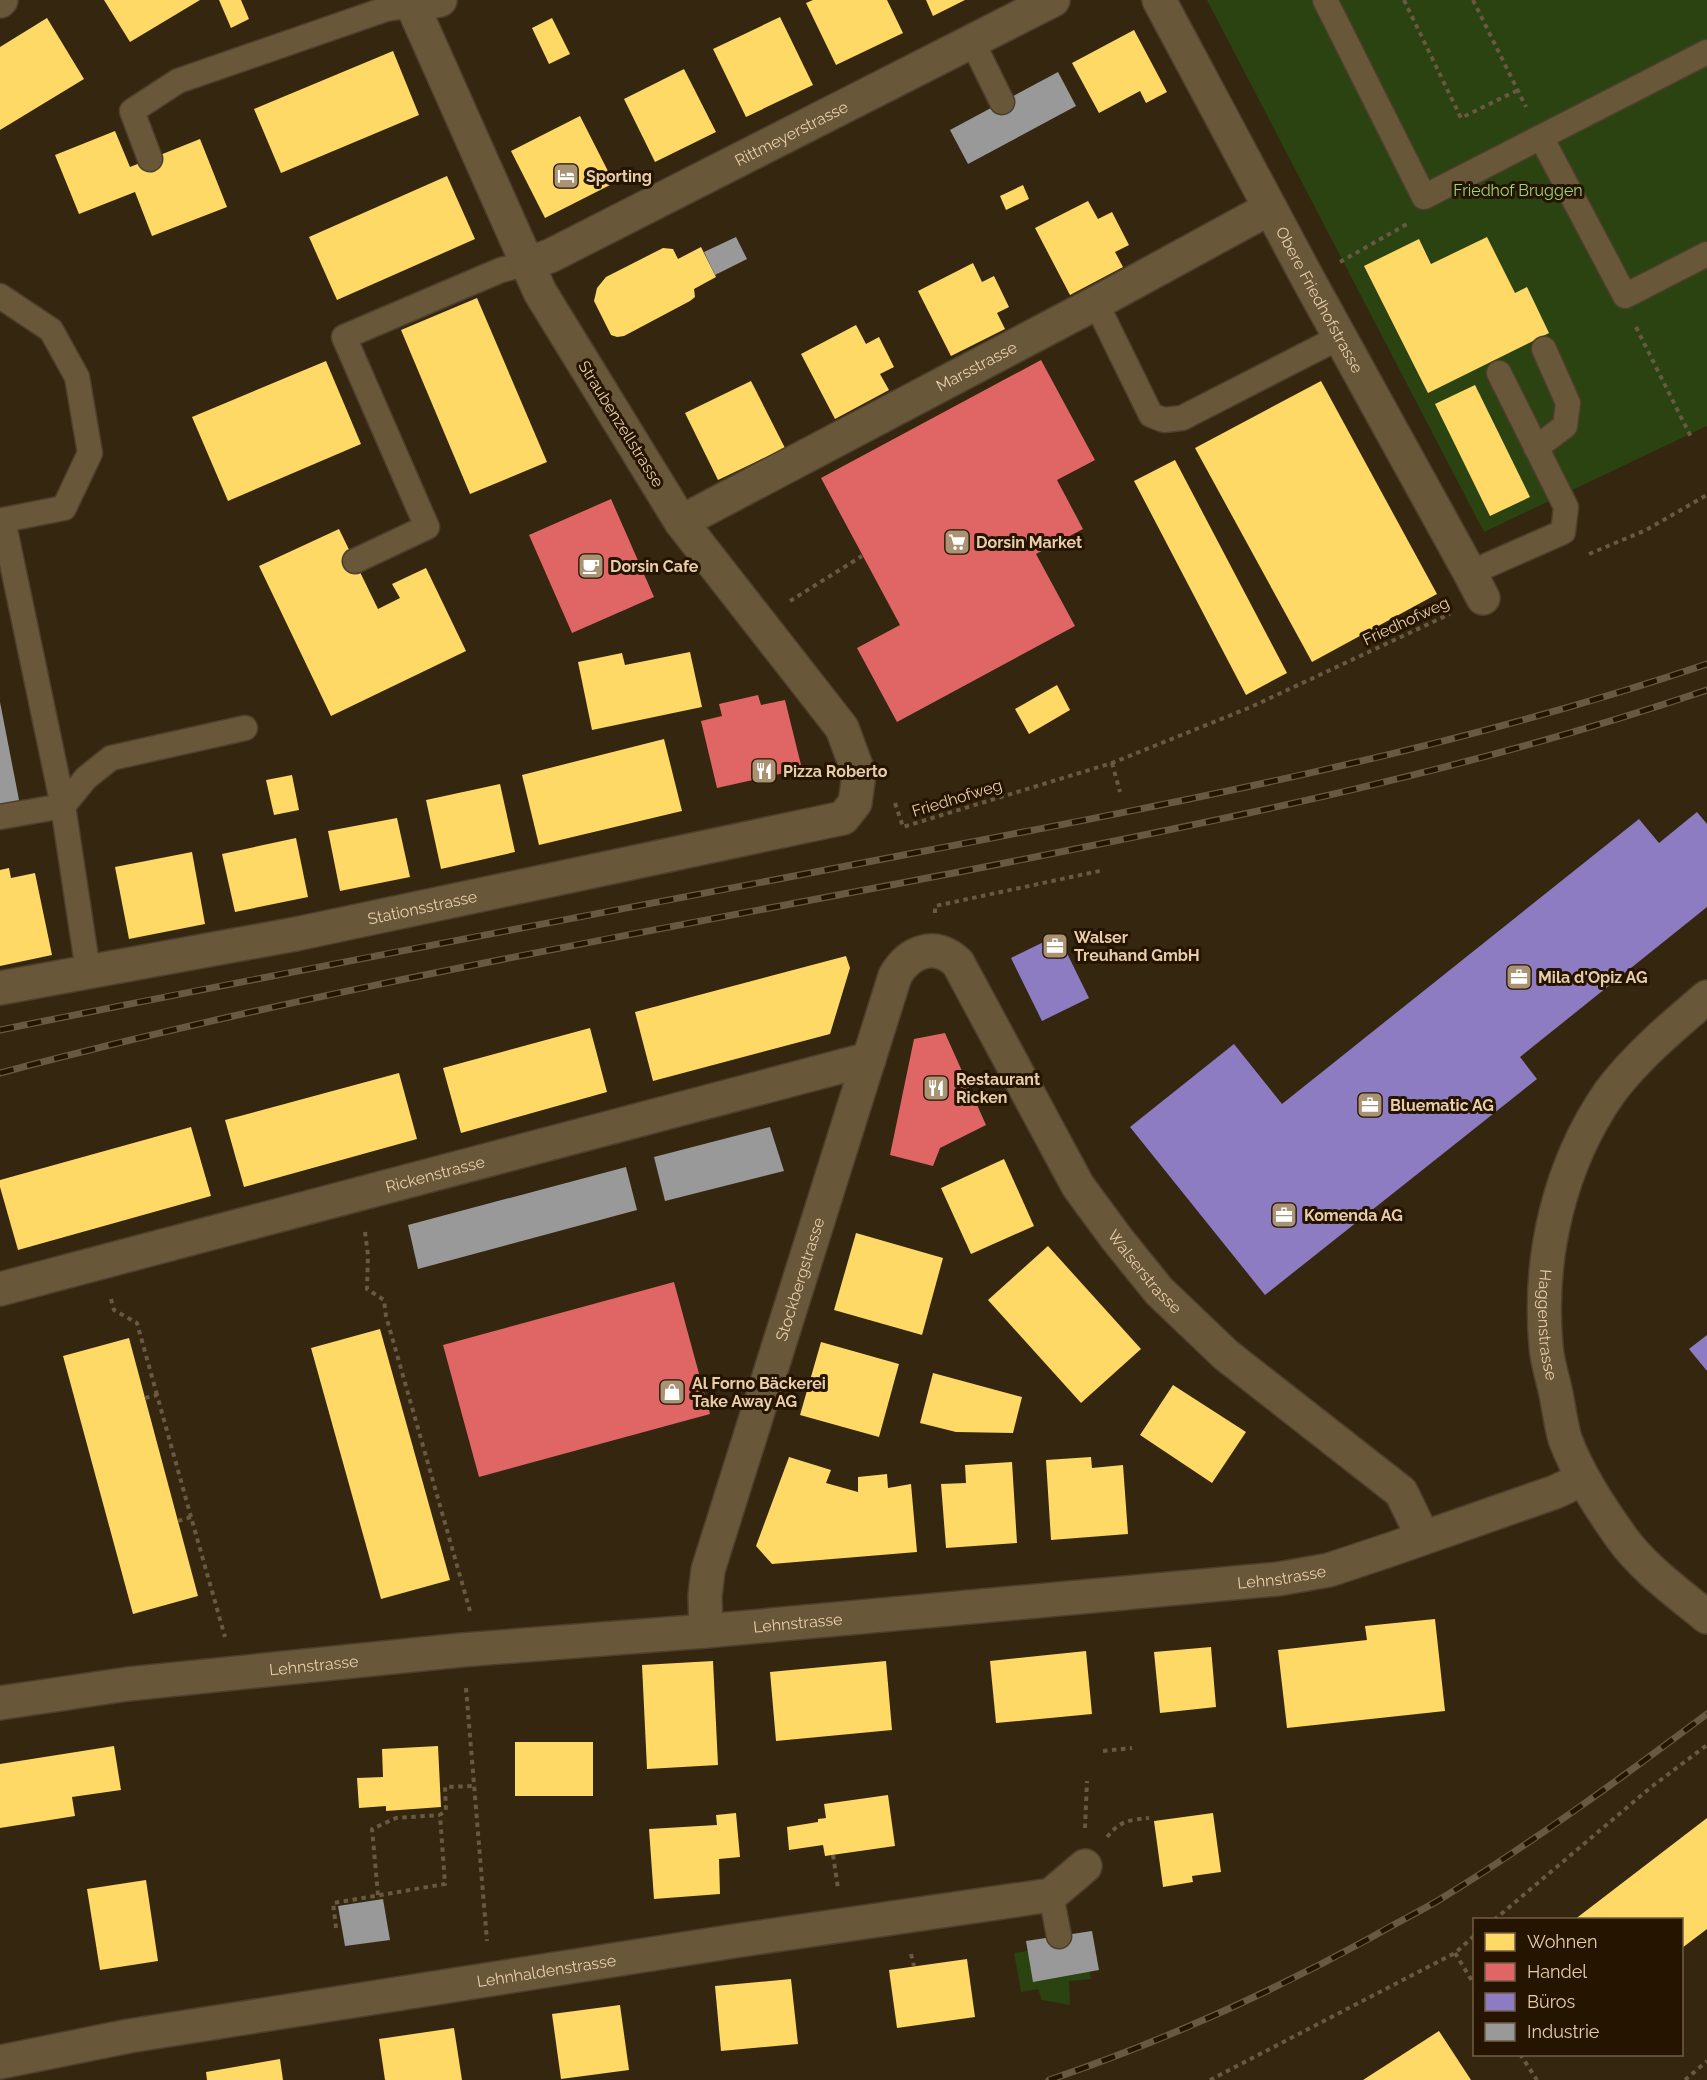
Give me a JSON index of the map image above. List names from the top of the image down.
{
  "streets": {
    "street": [
      "Rittmeyerstrasse",
      "Obere Friedhofstrasse",
      "Marsstrasse",
      "Straubenzellstrasse",
      "Stationsstrasse",
      "Rickenstrasse",
      "Walserstrasse",
      "Stockbergstrasse",
      "Haggenstrasse",
      "Lehnstrasse",
      "Lehnhaldenstrasse"
    ],
    "path": ["Friedhofweg"]
  },
  "crossings": [
    ["Rittmeyerstrasse", "Straubenzellstrasse"],
    ["Obere Friedhofstrasse", "Marsstrasse"],
    ["Obere Friedhofstrasse", "Friedhofweg"],
    ["Marsstrasse", "Straubenzellstrasse"],
    ["Straubenzellstrasse", "Stationsstrasse"],
    ["Rickenstrasse", "Stockbergstrasse"],
    ["Walserstrasse", "Stockbergstrasse"],
    ["Walserstrasse", "Lehnstrasse"],
    ["Stockbergstrasse", "Lehnstrasse"],
    ["Haggenstrasse", "Lehnstrasse"]
  ],
  "parks": ["Friedhof Bruggen"],
  "places": {
    "hotel": ["Sporting"],
    "supermarket": ["Dorsin Market"],
    "cafe": ["Dorsin Cafe"],
    "restaurant": ["Pizza Roberto", "Restaurant Ricken"],
    "office": [
      "Walser Treuhand GmbH",
      "Mila d'Opiz AG",
      "Bluematic AG",
      "Komenda AG"
    ],
    "shop": ["Al Forno Bäckerei Take Away AG"]
  },
  "legend": [
    "Wohnen",
    "Handel",
    "Büros",
    "Industrie"
  ]
}
